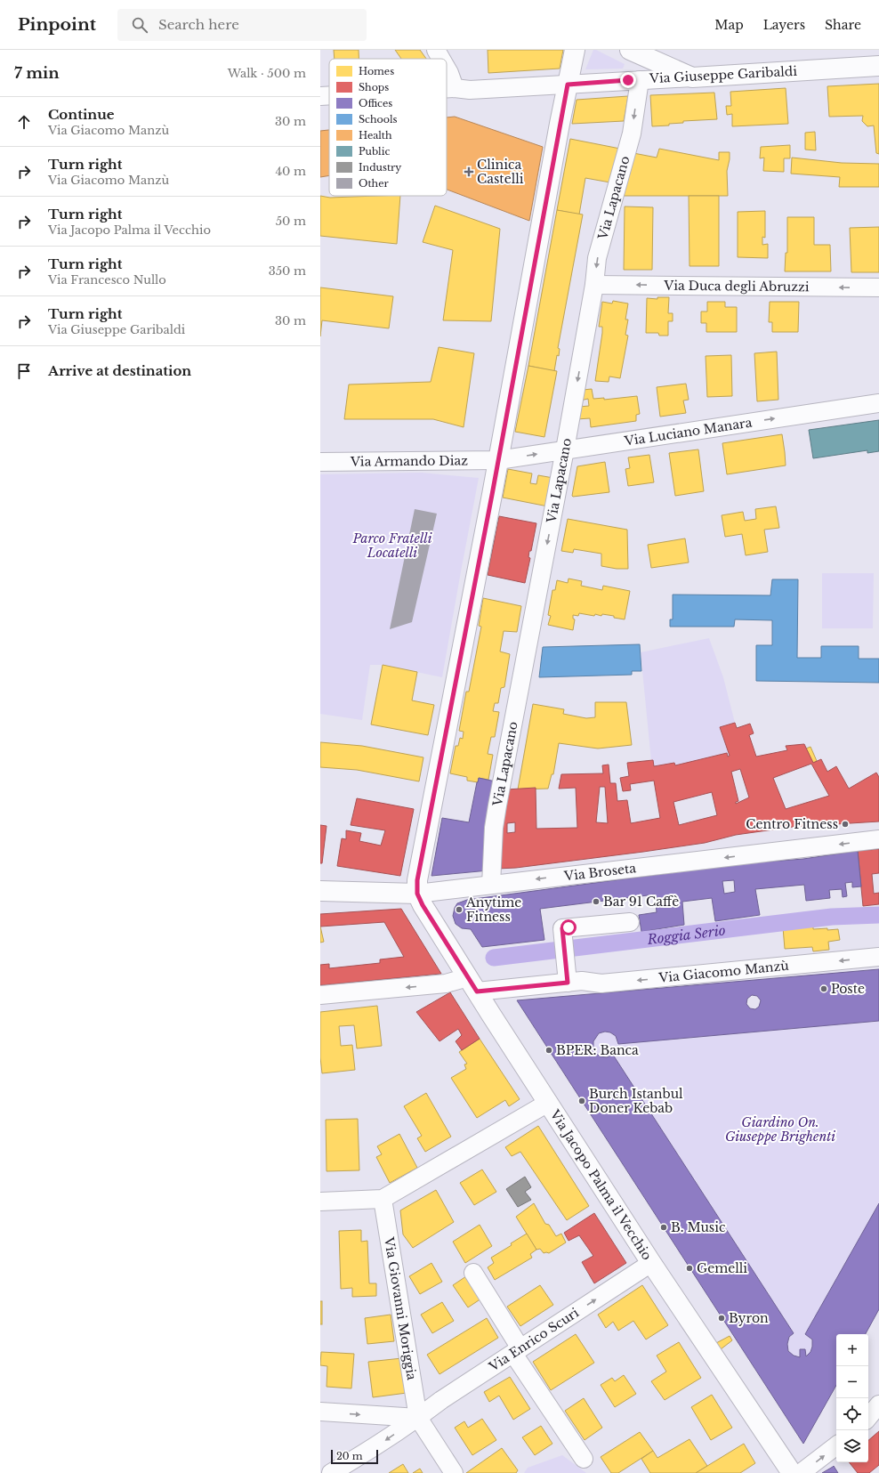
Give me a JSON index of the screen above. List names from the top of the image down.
{
  "streets": {
    "street": [
      "Via Giuseppe Garibaldi",
      "Via Lapacano",
      "Via Duca degli Abruzzi",
      "Via Luciano Manara",
      "Via Armando Diaz",
      "Via Broseta",
      "Via Giacomo Manzù",
      "Via Jacopo Palma il Vecchio",
      "Via Giovanni Moriggia",
      "Via Enrico Scuri"
    ]
  },
  "crossings": [
    ["Via Giuseppe Garibaldi", "Via Lapacano"],
    ["Via Lapacano", "Via Duca degli Abruzzi"],
    ["Via Lapacano", "Via Luciano Manara"],
    ["Via Lapacano", "Via Broseta"],
    ["Via Luciano Manara", "Via Armando Diaz"],
    ["Via Broseta", "Via Jacopo Palma il Vecchio"],
    ["Via Giacomo Manzù", "Via Jacopo Palma il Vecchio"],
    ["Via Jacopo Palma il Vecchio", "Via Enrico Scuri"],
    ["Via Giovanni Moriggia", "Via Enrico Scuri"]
  ],
  "one_way": [
    "Via Duca degli Abruzzi",
    "Via Luciano Manara",
    "Via Broseta",
    "Via Giacomo Manzù"
  ],
  "water": ["Roggia Serio"],
  "parks": ["Parco Fratelli Locatelli", "Giardino On. Giuseppe Brighenti"],
  "places": {
    "health": ["Clinica Castelli"],
    "other": [
      "Centro Fitness",
      "Bar 91 Caffè",
      "Anytime Fitness",
      "Poste",
      "BPER: Banca",
      "Burch Istanbul Doner Kebab",
      "B. Music",
      "Gemelli",
      "Byron"
    ]
  },
  "legend": [
    "Homes",
    "Shops",
    "Offices",
    "Schools",
    "Health",
    "Public",
    "Industry",
    "Other"
  ],
  "scale_bar": "20 m",
  "page": {
    "header": "Pinpoint",
    "search": "Search here",
    "nav": ["Map", "Layers", "Share"],
    "heading": ["7 min", "Walk · 500 m"],
    "list": [
      ["Continue", "Via Giacomo Manzù", "30 m"],
      ["Turn right", "Via Giacomo Manzù", "40 m"],
      ["Turn right", "Via Jacopo Palma il Vecchio", "50 m"],
      ["Turn right", "Via Francesco Nullo", "350 m"],
      ["Turn right", "Via Giuseppe Garibaldi", "30 m"],
      "Arrive at destination"
    ],
    "map_buttons": ["+", "−"],
    "scale": "20 m"
  }
}
